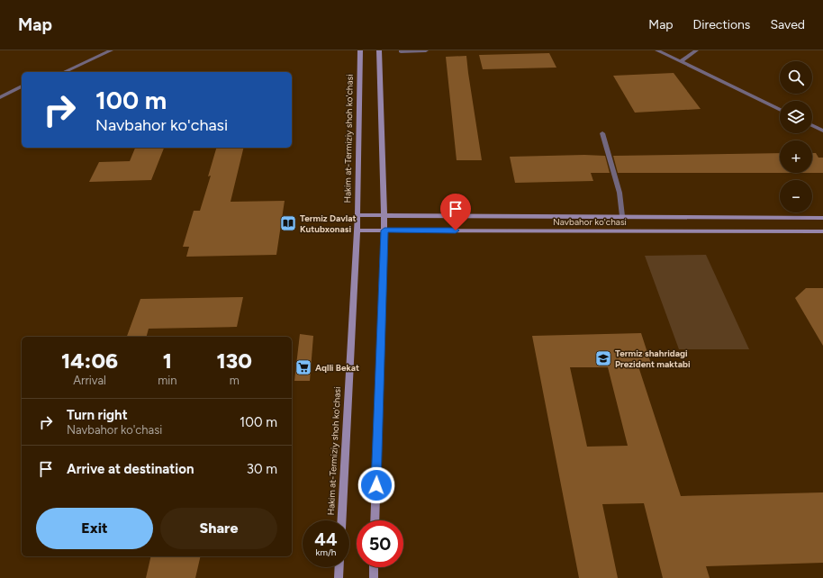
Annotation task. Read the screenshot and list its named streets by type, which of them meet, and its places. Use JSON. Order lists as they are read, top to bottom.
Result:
{
  "streets": {
    "main road": ["Hakim at-Termiziy shoh ko'chasi", "Navbahor ko'chasi"]
  },
  "crossings": [
    ["Hakim at-Termiziy shoh ko'chasi", "Navbahor ko'chasi"]
  ],
  "places": {
    "library": ["Termiz Davlat Kutubxonasi"],
    "school or university": ["Termiz shahridagi Prezident maktabi"],
    "supermarket": ["Aqlli Bekat"]
  },
  "page": {
    "header": "Map",
    "nav": ["Map", "Directions", "Saved"],
    "map_buttons": ["+", "−"],
    "turn": ["100 m", "Navbahor ko'chasi"],
    "eta": [
      "14:06",
      "Arrival",
      "1",
      "min",
      "130",
      "m"
    ],
    "list": [
      {
        "name": "Turn right",
        "note": "Navbahor ko'chasi",
        "value": "100 m"
      },
      {
        "name": "Arrive at destination",
        "value": "30 m"
      }
    ],
    "buttons": ["Exit", "Share"],
    "speed": "44 km/h",
    "limit": "50"
  }
}
